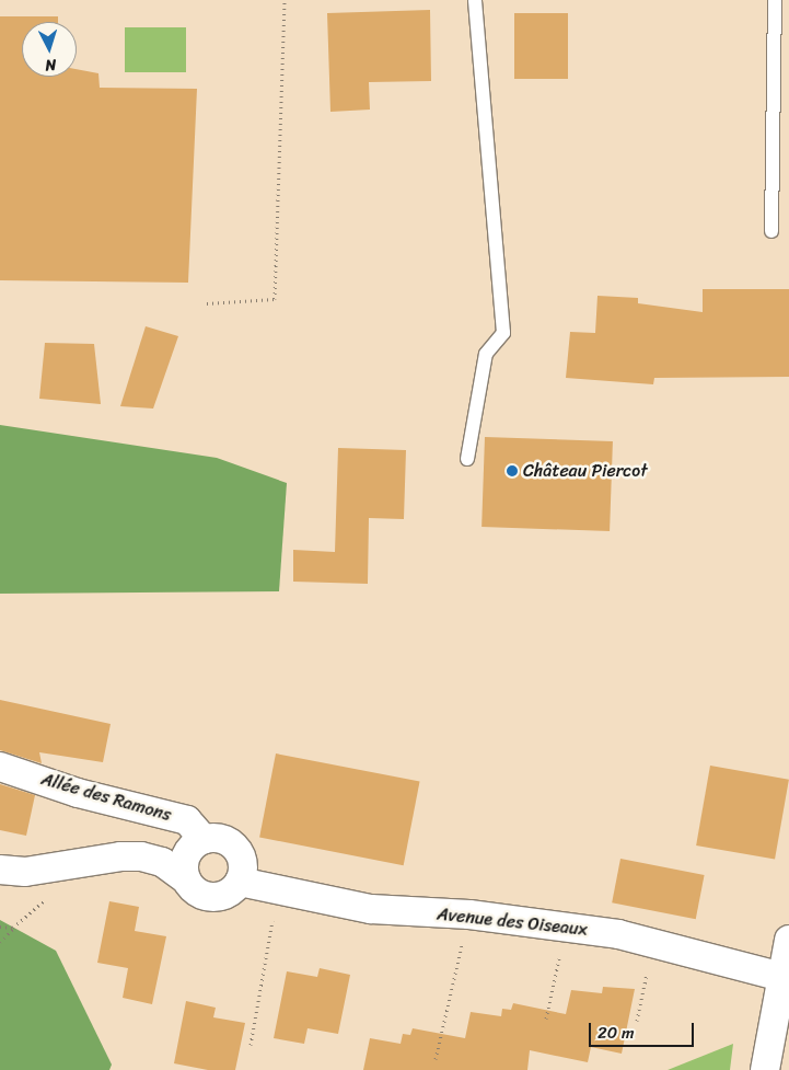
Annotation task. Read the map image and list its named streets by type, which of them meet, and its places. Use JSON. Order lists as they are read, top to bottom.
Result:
{
  "streets": {
    "street": ["Allée des Ramons", "Avenue des Oiseaux"]
  },
  "crossings": [
    ["Allée des Ramons", "Avenue des Oiseaux"]
  ],
  "places": ["Château Piercot"],
  "scale_bar": "20 m",
  "north": "bottom"
}
